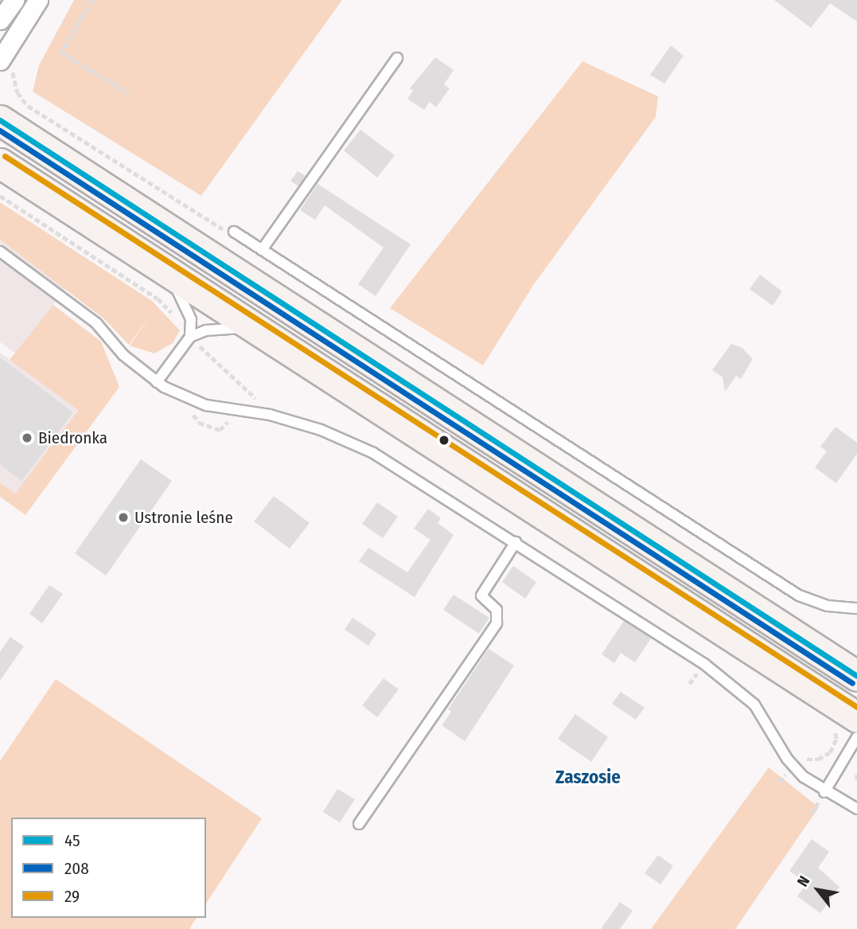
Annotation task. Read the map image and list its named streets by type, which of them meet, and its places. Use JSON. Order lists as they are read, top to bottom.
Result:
{
  "districts": ["Zaszosie"],
  "places": ["Biedronka", "Ustronie leśne"],
  "lines": ["transit line 45", "transit line 208", "transit line 29"],
  "legend": ["45", "208", "29"],
  "north": "top left"
}
